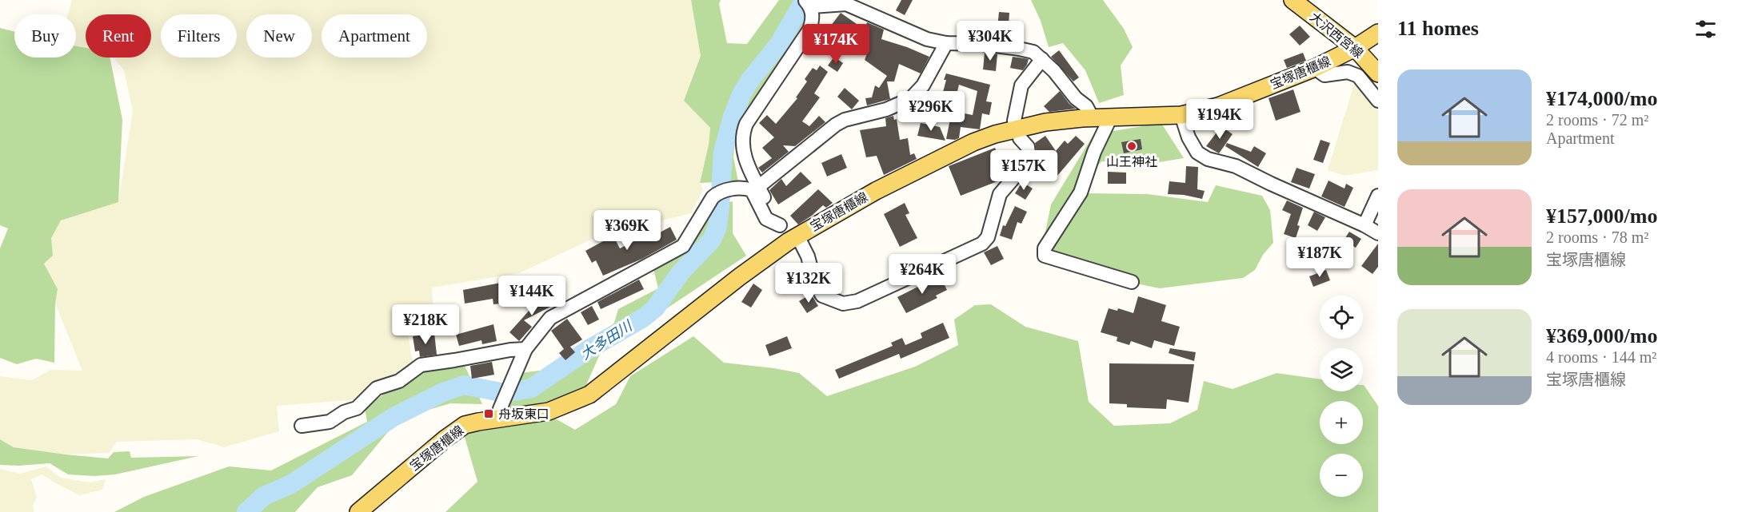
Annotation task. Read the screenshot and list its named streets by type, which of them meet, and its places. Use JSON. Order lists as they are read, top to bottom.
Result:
{
  "streets": {
    "main road": ["大沢西宮線", "宝塚唐櫃線"]
  },
  "crossings": [
    ["大沢西宮線", "宝塚唐櫃線"]
  ],
  "water": ["大多田川"],
  "places": {
    "other": ["山王神社"],
    "transit": ["舟坂東口"]
  },
  "page": {
    "heading": "11 homes",
    "chip": [
      "Buy",
      "Rent",
      "Filters",
      "New",
      "Apartment"
    ],
    "price": [
      "¥304K",
      "¥174K",
      "¥296K",
      "¥194K",
      "¥157K",
      "¥369K",
      "¥187K",
      "¥264K",
      "¥132K",
      "¥144K",
      "¥218K"
    ],
    "list": [
      {
        "name": "¥174,000/mo",
        "note": "2 rooms · 72 m² · Apartment"
      },
      {
        "name": "¥157,000/mo",
        "note": "2 rooms · 78 m² · 宝塚唐櫃線"
      },
      {
        "name": "¥369,000/mo",
        "note": "4 rooms · 144 m² · 宝塚唐櫃線"
      }
    ],
    "map_buttons": ["+", "−"]
  }
}
